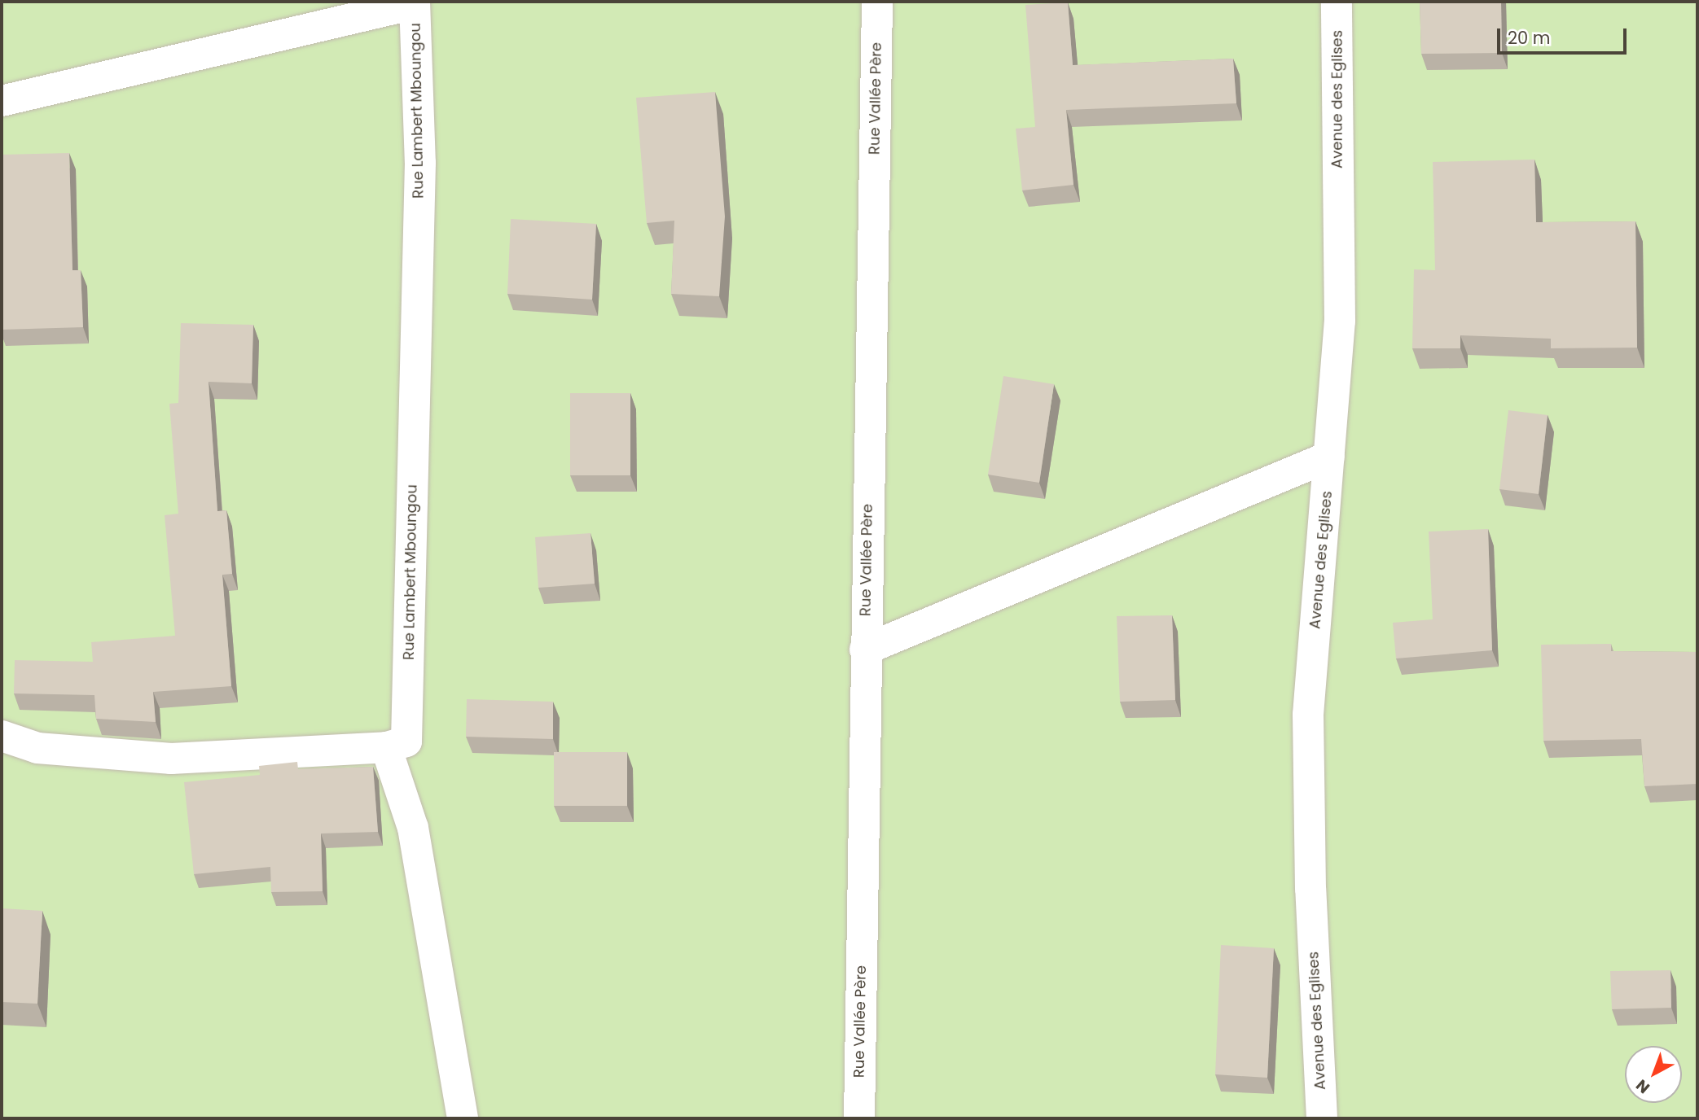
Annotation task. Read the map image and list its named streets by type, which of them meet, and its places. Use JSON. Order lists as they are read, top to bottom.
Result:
{
  "streets": {
    "street": ["Rue Vallée Père", "Avenue des Eglises", "Rue Lambert Mboungou"]
  },
  "scale_bar": "20 m",
  "north": "bottom left"
}
